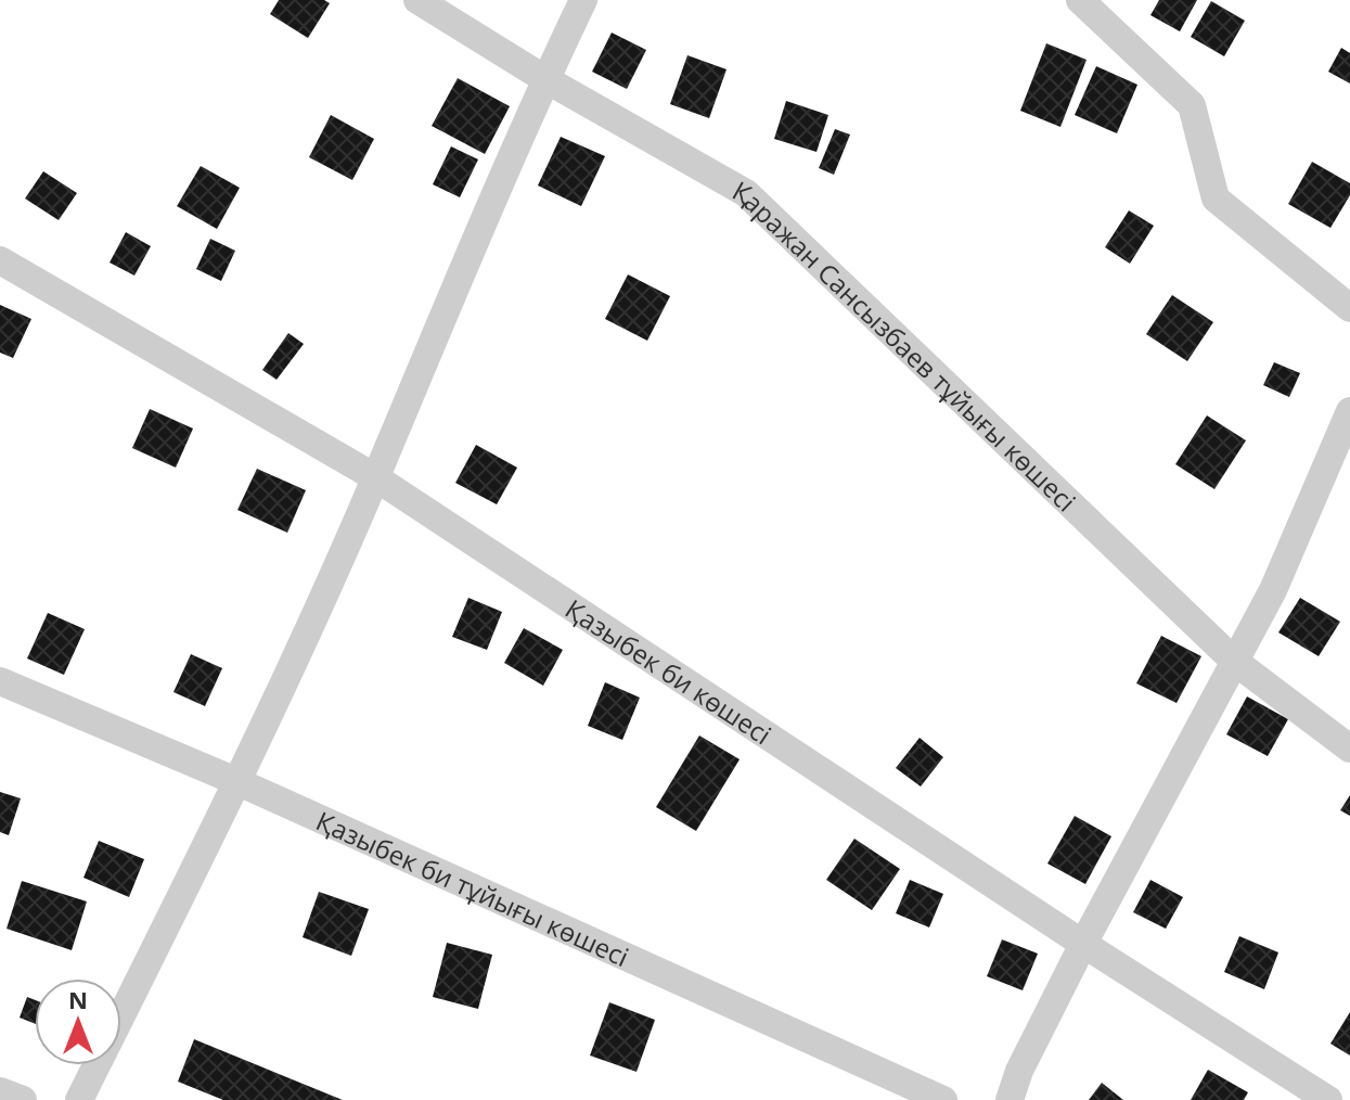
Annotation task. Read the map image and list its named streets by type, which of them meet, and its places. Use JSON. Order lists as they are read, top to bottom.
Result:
{
  "streets": {
    "street": ["Қаражан Сансызбаев тұйығы көшесі", "Қазыбек би көшесі", "Қазыбек би тұйығы көшесі"]
  },
  "north": "top"
}
